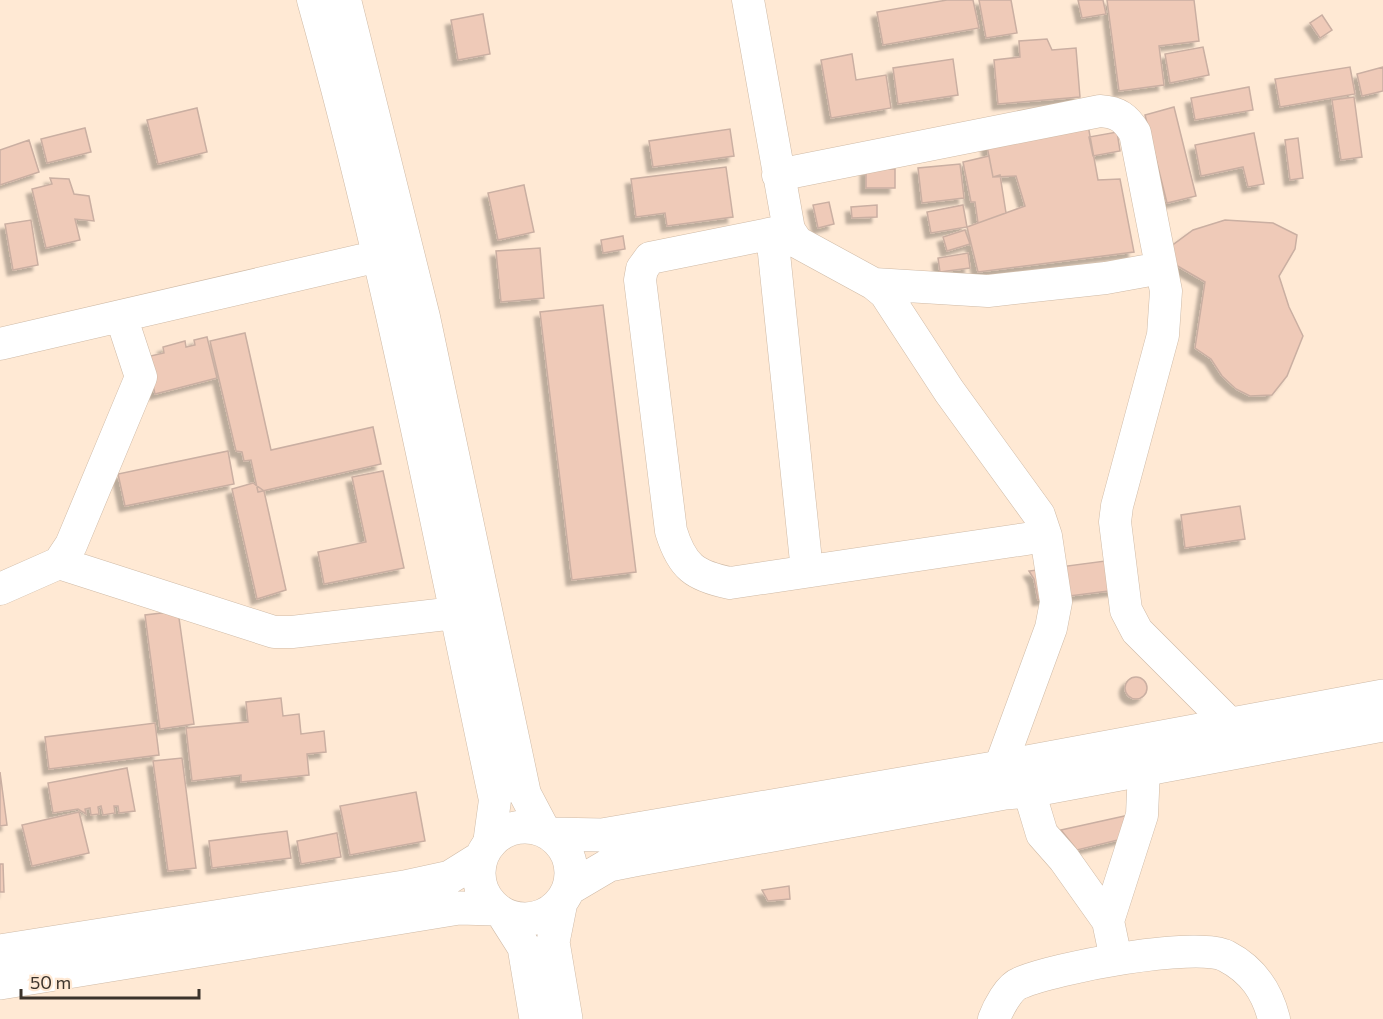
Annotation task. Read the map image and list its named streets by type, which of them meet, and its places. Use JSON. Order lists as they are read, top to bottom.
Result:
{
  "scale_bar": "50 m"
}
